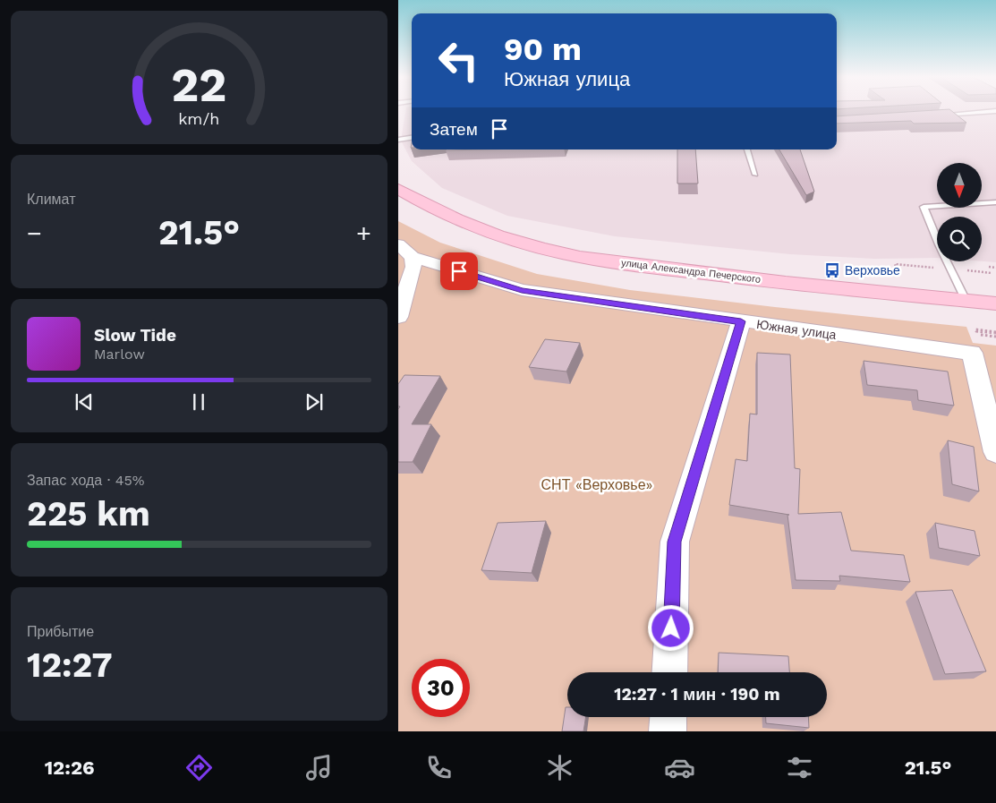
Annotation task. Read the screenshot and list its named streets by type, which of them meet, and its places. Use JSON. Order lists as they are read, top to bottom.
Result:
{
  "streets": {
    "main road": ["улица Александра Печерского"],
    "street": ["Южная улица"]
  },
  "parks": ["СНТ «Верховье»"],
  "places": {
    "bus stop": ["Верховье"]
  },
  "north": "bottom",
  "page": {
    "turn": ["90 m", "Южная улица"],
    "then": "Затем",
    "tile": [
      "Климат",
      ["Запас хода · 45%", "225 km"],
      ["Прибытие", "12:27"]
    ],
    "heat": ["−", "21.5°", "+"],
    "song": ["Slow Tide", "Marlow"],
    "limit": "30",
    "trip": "12:27 · 1 мин · 190 m",
    "tabs": ["12:26", "21.5°"],
    "gauge": ["22", "km/h"]
  }
}
